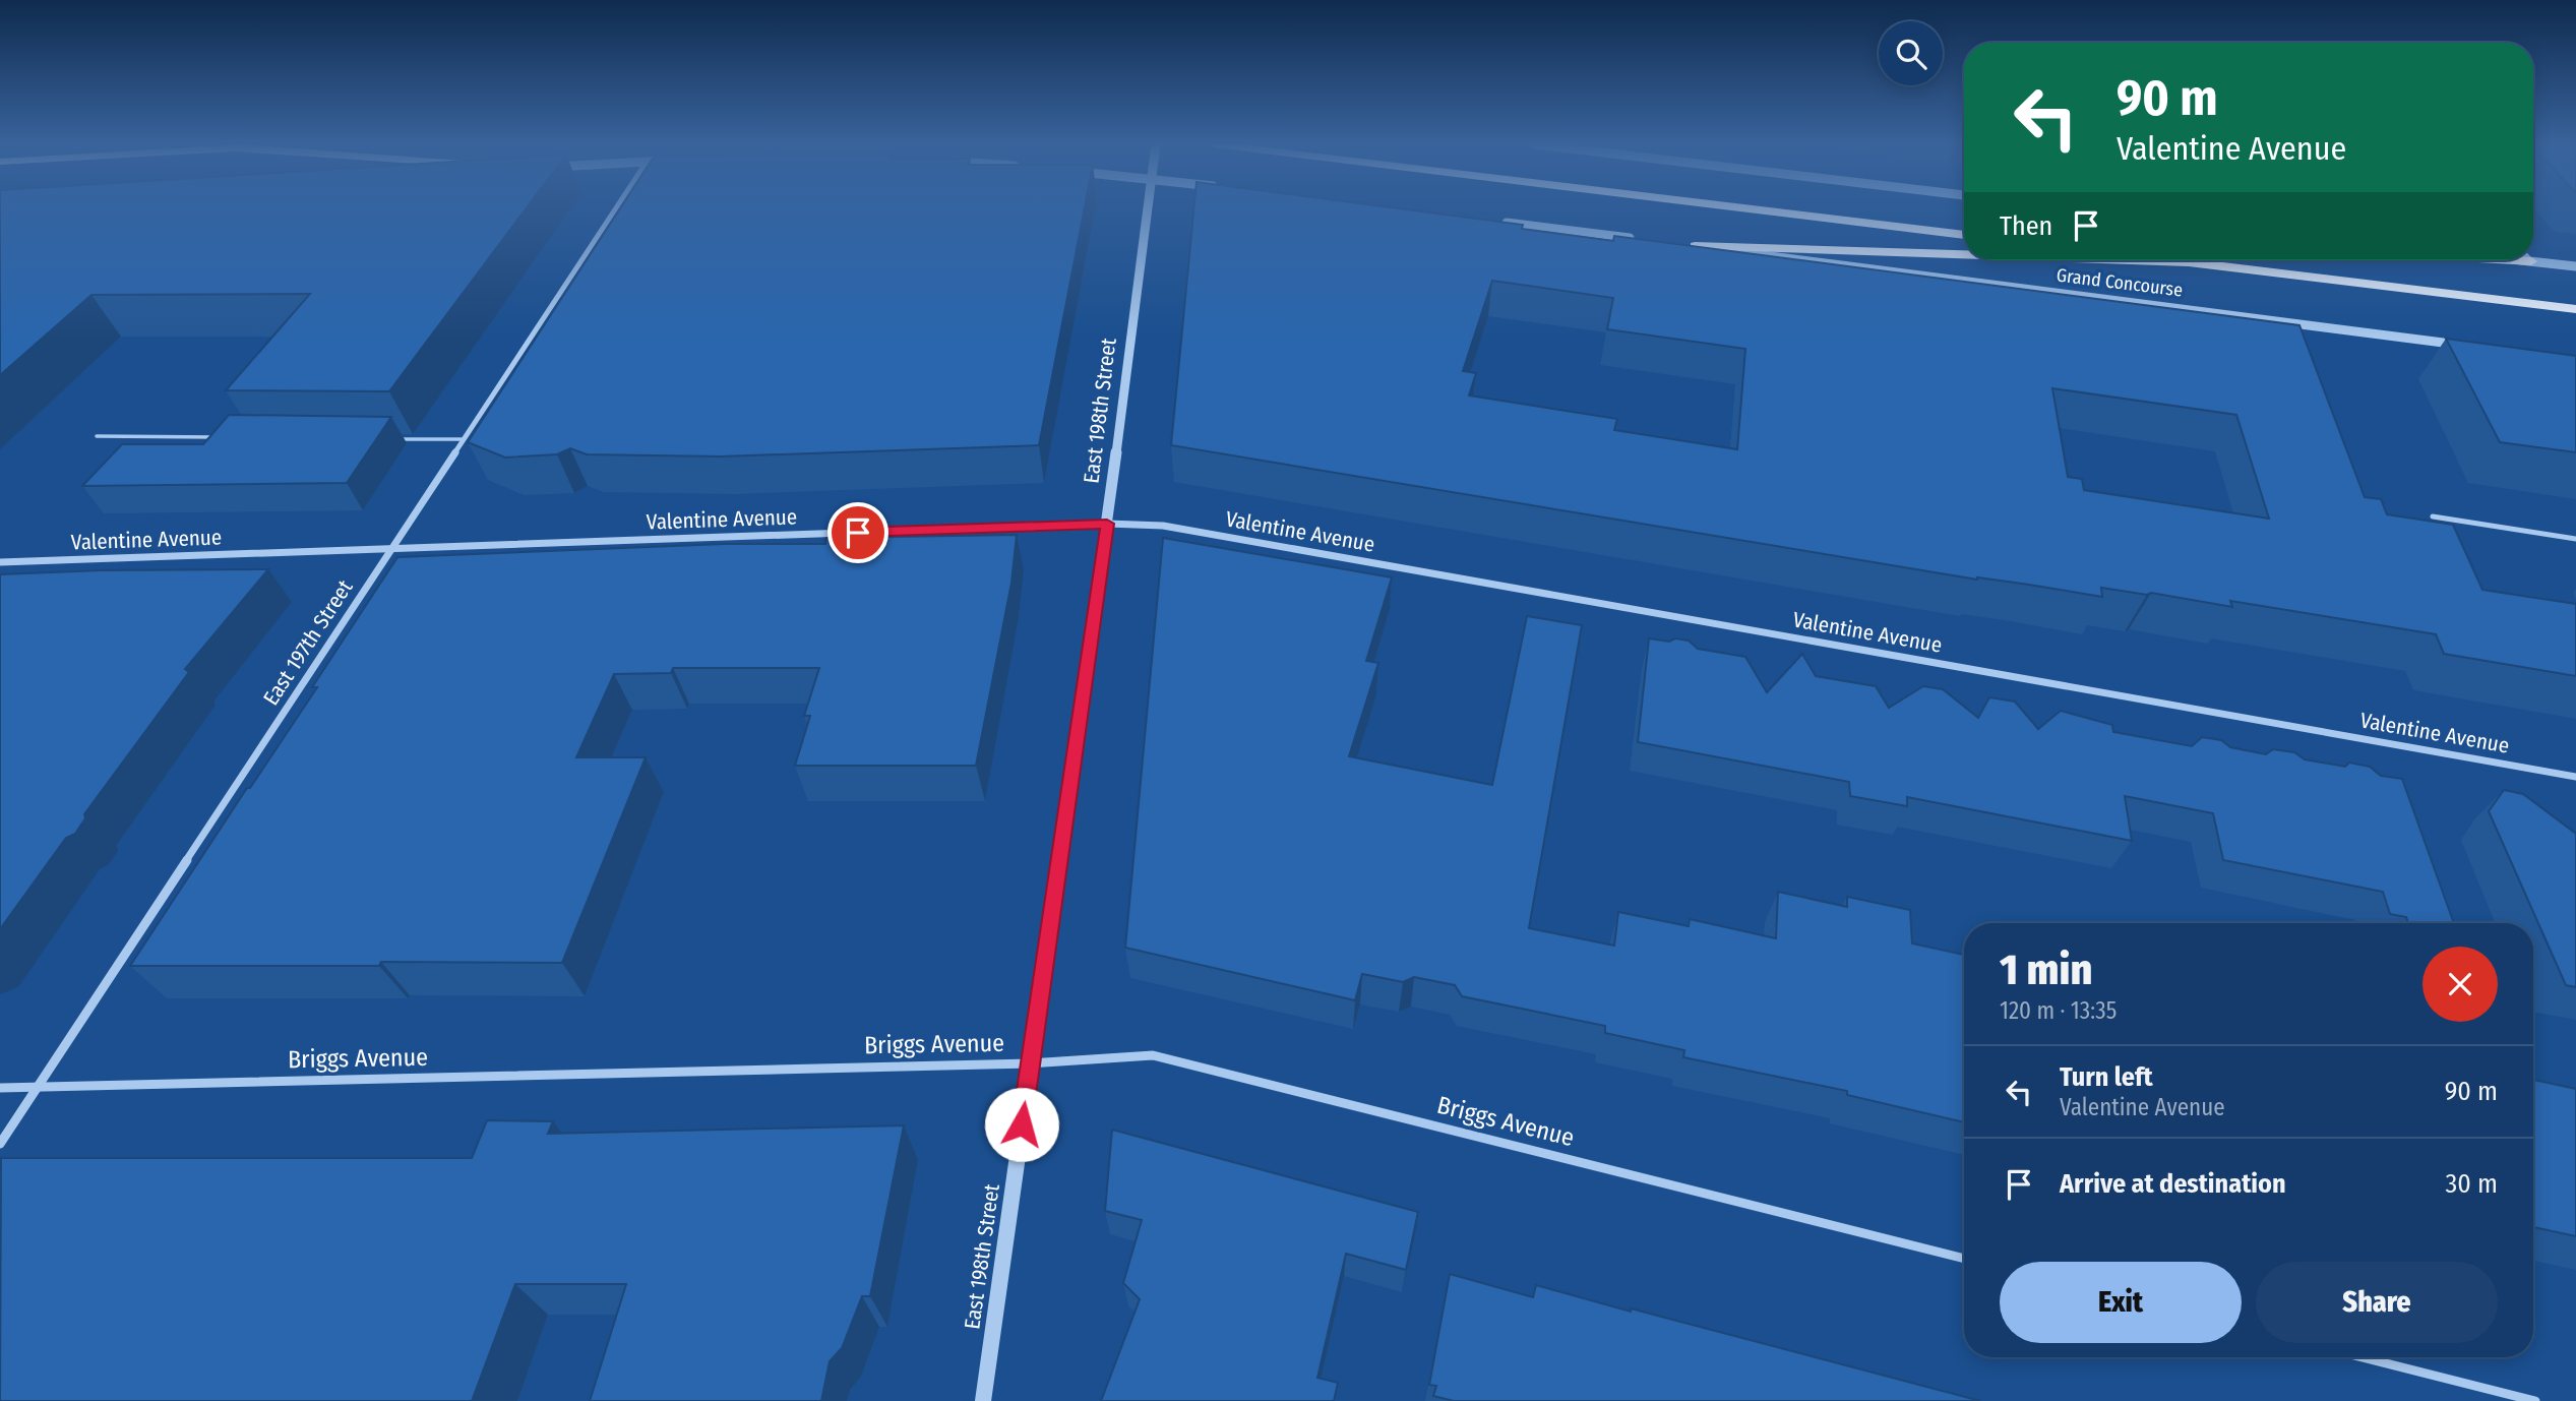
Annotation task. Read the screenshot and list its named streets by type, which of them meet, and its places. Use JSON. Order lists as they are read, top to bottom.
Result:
{
  "streets": {
    "main road": ["Grand Concourse"],
    "street": [
      "East 198th Street",
      "Valentine Avenue",
      "East 197th Street",
      "Briggs Avenue"
    ]
  },
  "crossings": [
    ["East 198th Street", "Valentine Avenue"],
    ["East 198th Street", "Briggs Avenue"],
    ["Valentine Avenue", "East 197th Street"],
    ["East 197th Street", "Briggs Avenue"]
  ],
  "page": {
    "turn": ["90 m", "Valentine Avenue"],
    "then": "Then",
    "heading": ["1 min", "120 m · 13:35"],
    "list": [
      {
        "name": "Turn left",
        "note": "Valentine Avenue",
        "value": "90 m"
      },
      {
        "name": "Arrive at destination",
        "value": "30 m"
      }
    ],
    "buttons": ["Exit", "Share"]
  }
}
